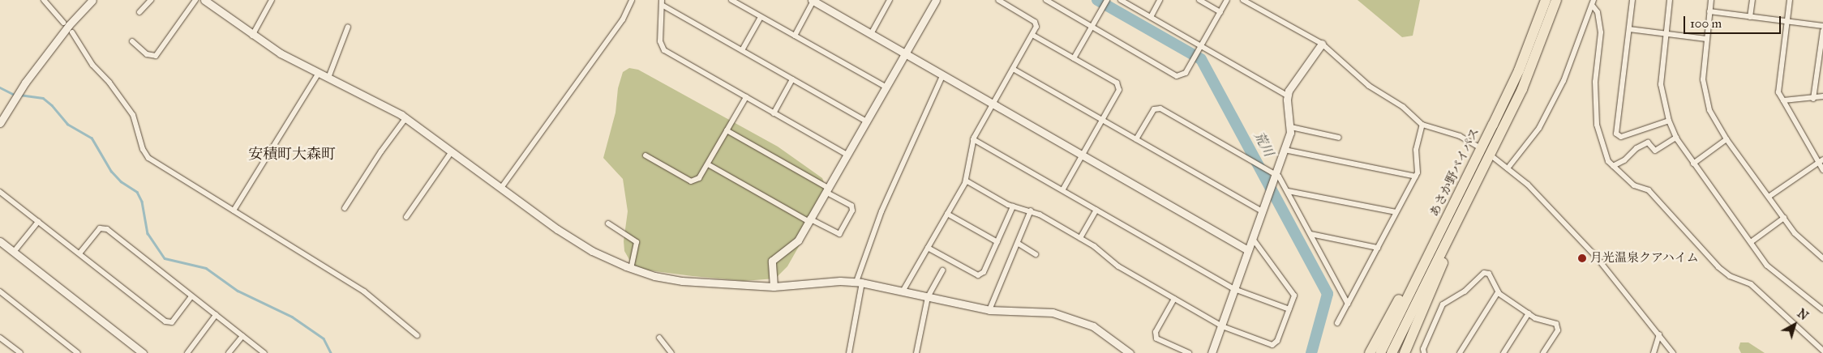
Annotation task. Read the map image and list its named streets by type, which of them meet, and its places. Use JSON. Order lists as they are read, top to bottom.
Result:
{
  "streets": {
    "highway": ["あさか野バイパス"]
  },
  "districts": ["安積町大森町"],
  "water": ["荒川"],
  "places": ["月光温泉クアハイム"],
  "scale_bar": "100 m",
  "north": "top right"
}
